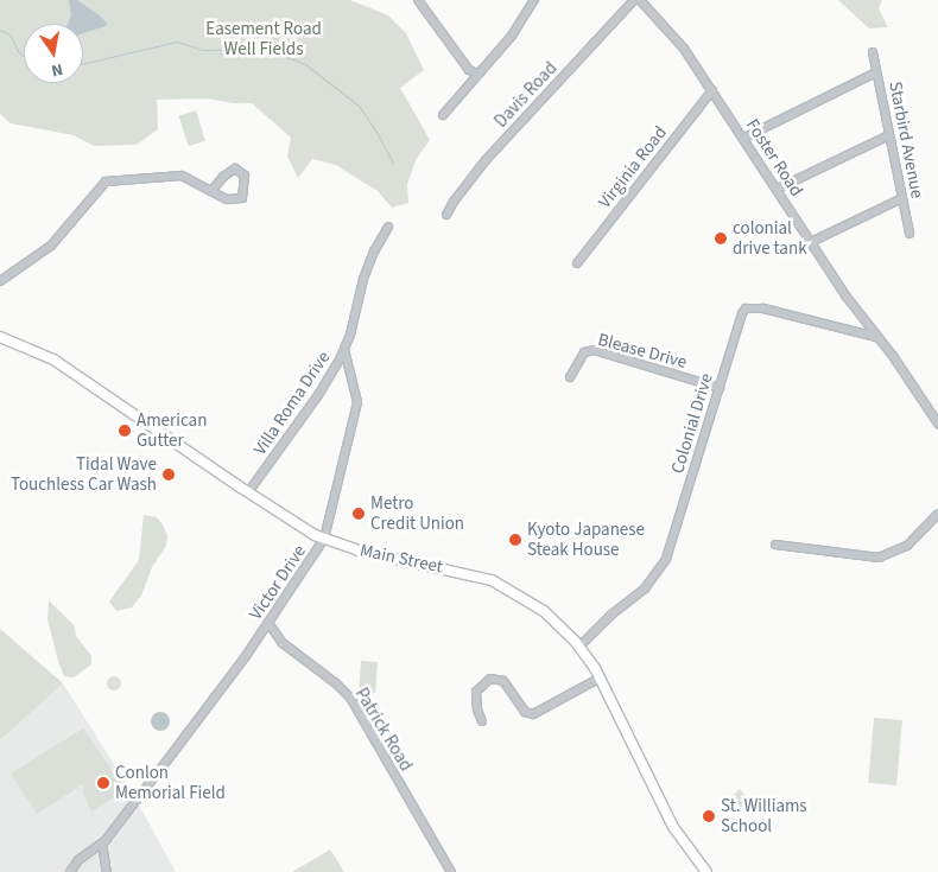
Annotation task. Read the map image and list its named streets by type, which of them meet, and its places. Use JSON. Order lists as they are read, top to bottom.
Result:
{
  "streets": {
    "main road": ["Main Street"],
    "street": [
      "Davis Road",
      "Starbird Avenue",
      "Foster Road",
      "Virginia Road",
      "Blease Drive",
      "Villa Roma Drive",
      "Colonial Drive",
      "Victor Drive",
      "Patrick Road"
    ]
  },
  "crossings": [
    ["Foster Road", "Virginia Road"],
    ["Foster Road", "Colonial Drive"],
    ["Blease Drive", "Colonial Drive"],
    ["Villa Roma Drive", "Main Street"],
    ["Villa Roma Drive", "Victor Drive"],
    ["Colonial Drive", "Main Street"],
    ["Main Street", "Victor Drive"],
    ["Victor Drive", "Patrick Road"]
  ],
  "parks": ["Easement Road Well Fields"],
  "places": [
    "colonial drive tank",
    "American Gutter",
    "Tidal Wave Touchless Car Wash",
    "Metro Credit Union",
    "Kyoto Japanese Steak House",
    "Conlon Memorial Field",
    "St. Williams School"
  ],
  "north": "bottom"
}
